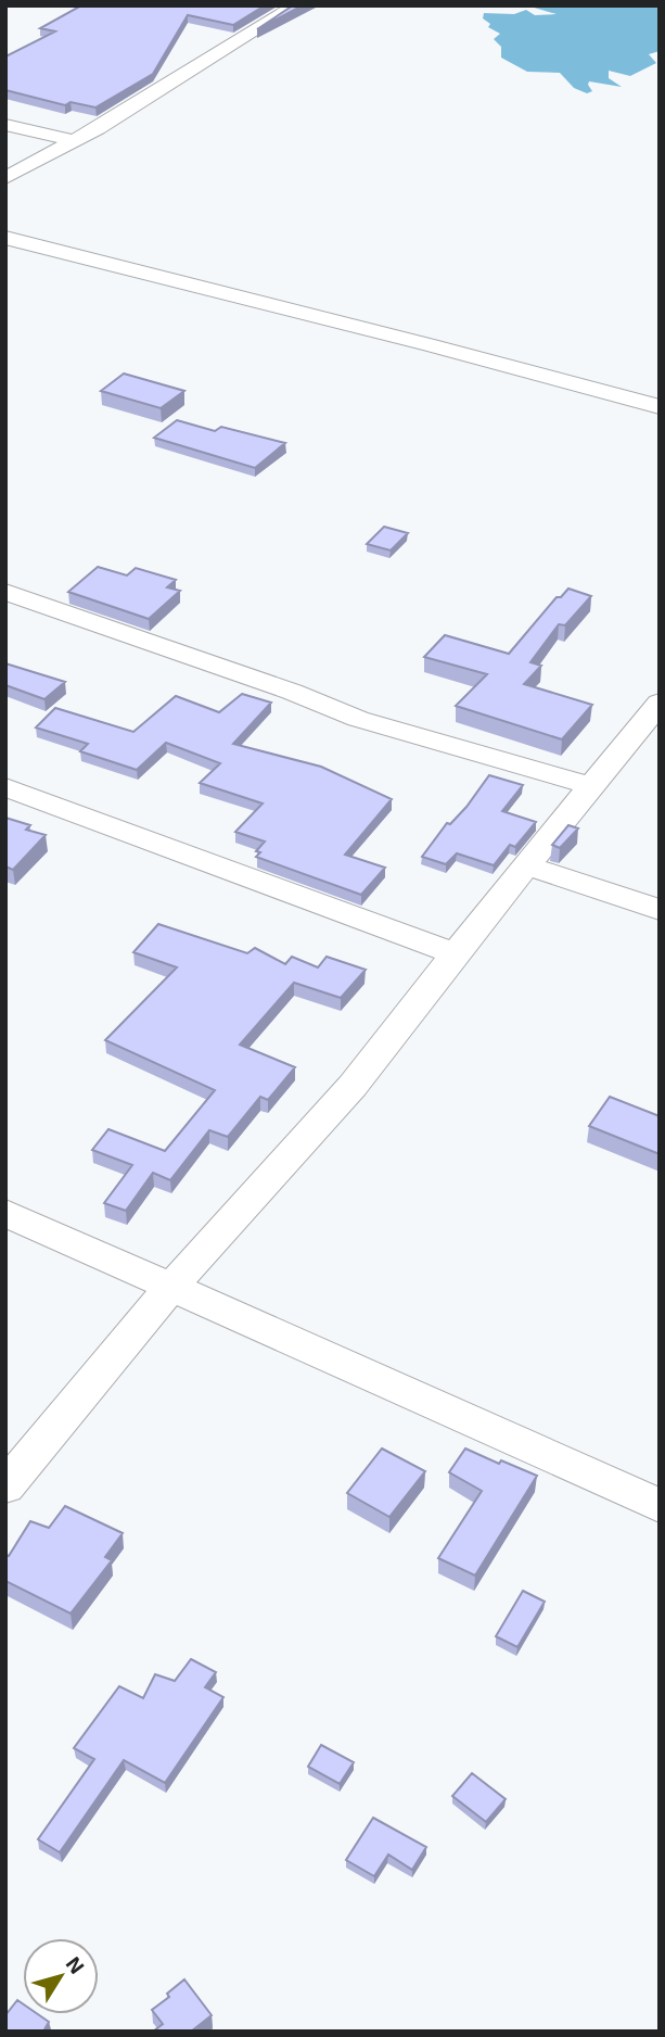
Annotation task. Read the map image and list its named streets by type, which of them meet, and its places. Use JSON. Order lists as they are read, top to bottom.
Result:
{
  "north": "top right"
}
